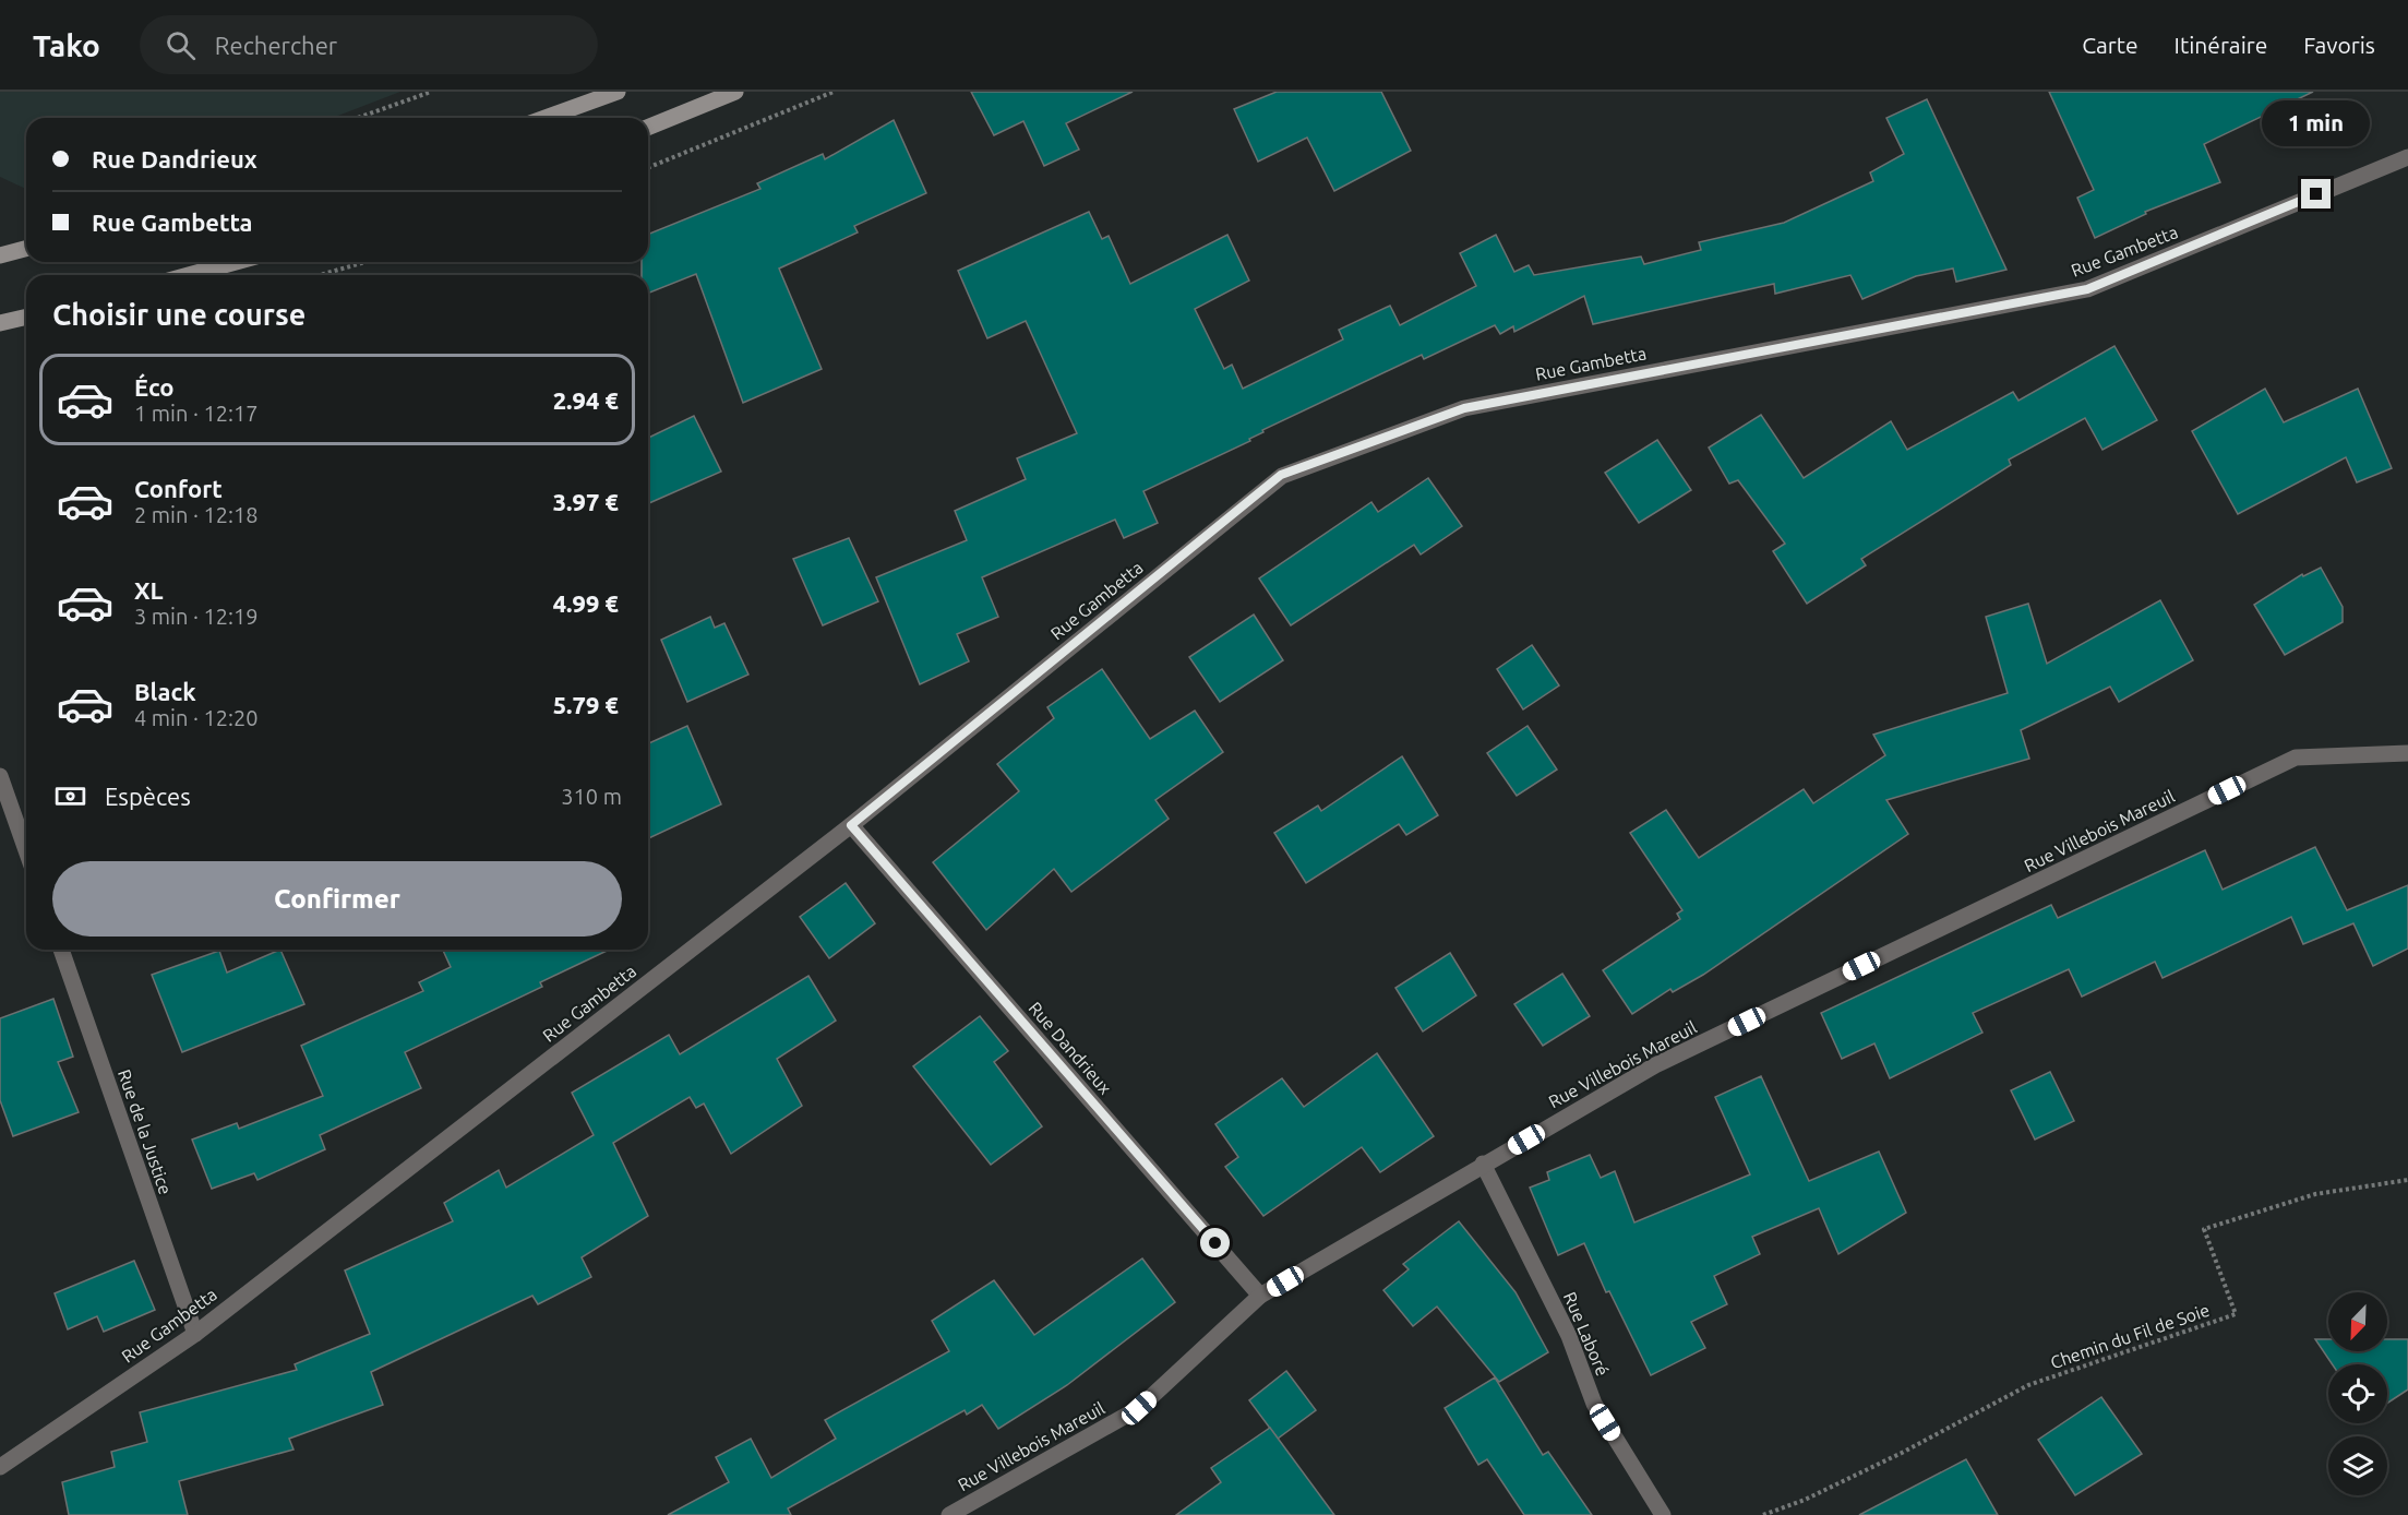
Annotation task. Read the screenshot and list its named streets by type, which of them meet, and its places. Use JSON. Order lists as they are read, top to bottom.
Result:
{
  "streets": {
    "street": [
      "Rue Gambetta",
      "Rue Villebois Mareuil",
      "Rue Dandrieux",
      "Rue de la Justice",
      "Rue Laboré"
    ],
    "path": ["Chemin du Fil de Soie"]
  },
  "crossings": [
    ["Rue Gambetta", "Rue Dandrieux"],
    ["Rue Gambetta", "Rue de la Justice"],
    ["Rue Villebois Mareuil", "Rue Dandrieux"],
    ["Rue Villebois Mareuil", "Rue Laboré"]
  ],
  "north": "bottom left",
  "page": {
    "header": "Tako",
    "search": "Rechercher",
    "nav": ["Carte", "Itinéraire", "Favoris"],
    "bubble": "1 min",
    "banner": ["Rue Dandrieux", "Rue Gambetta"],
    "heading": "Choisir une course",
    "list": [
      {
        "name": "Éco",
        "note": "1 min · 12:17",
        "value": "2.94 €"
      },
      {
        "name": "Confort",
        "note": "2 min · 12:18",
        "value": "3.97 €"
      },
      {
        "name": "XL",
        "note": "3 min · 12:19",
        "value": "4.99 €"
      },
      {
        "name": "Black",
        "note": "4 min · 12:20",
        "value": "5.79 €"
      }
    ],
    "pay": ["Espèces", "310 m"],
    "buttons": "Confirmer"
  }
}
